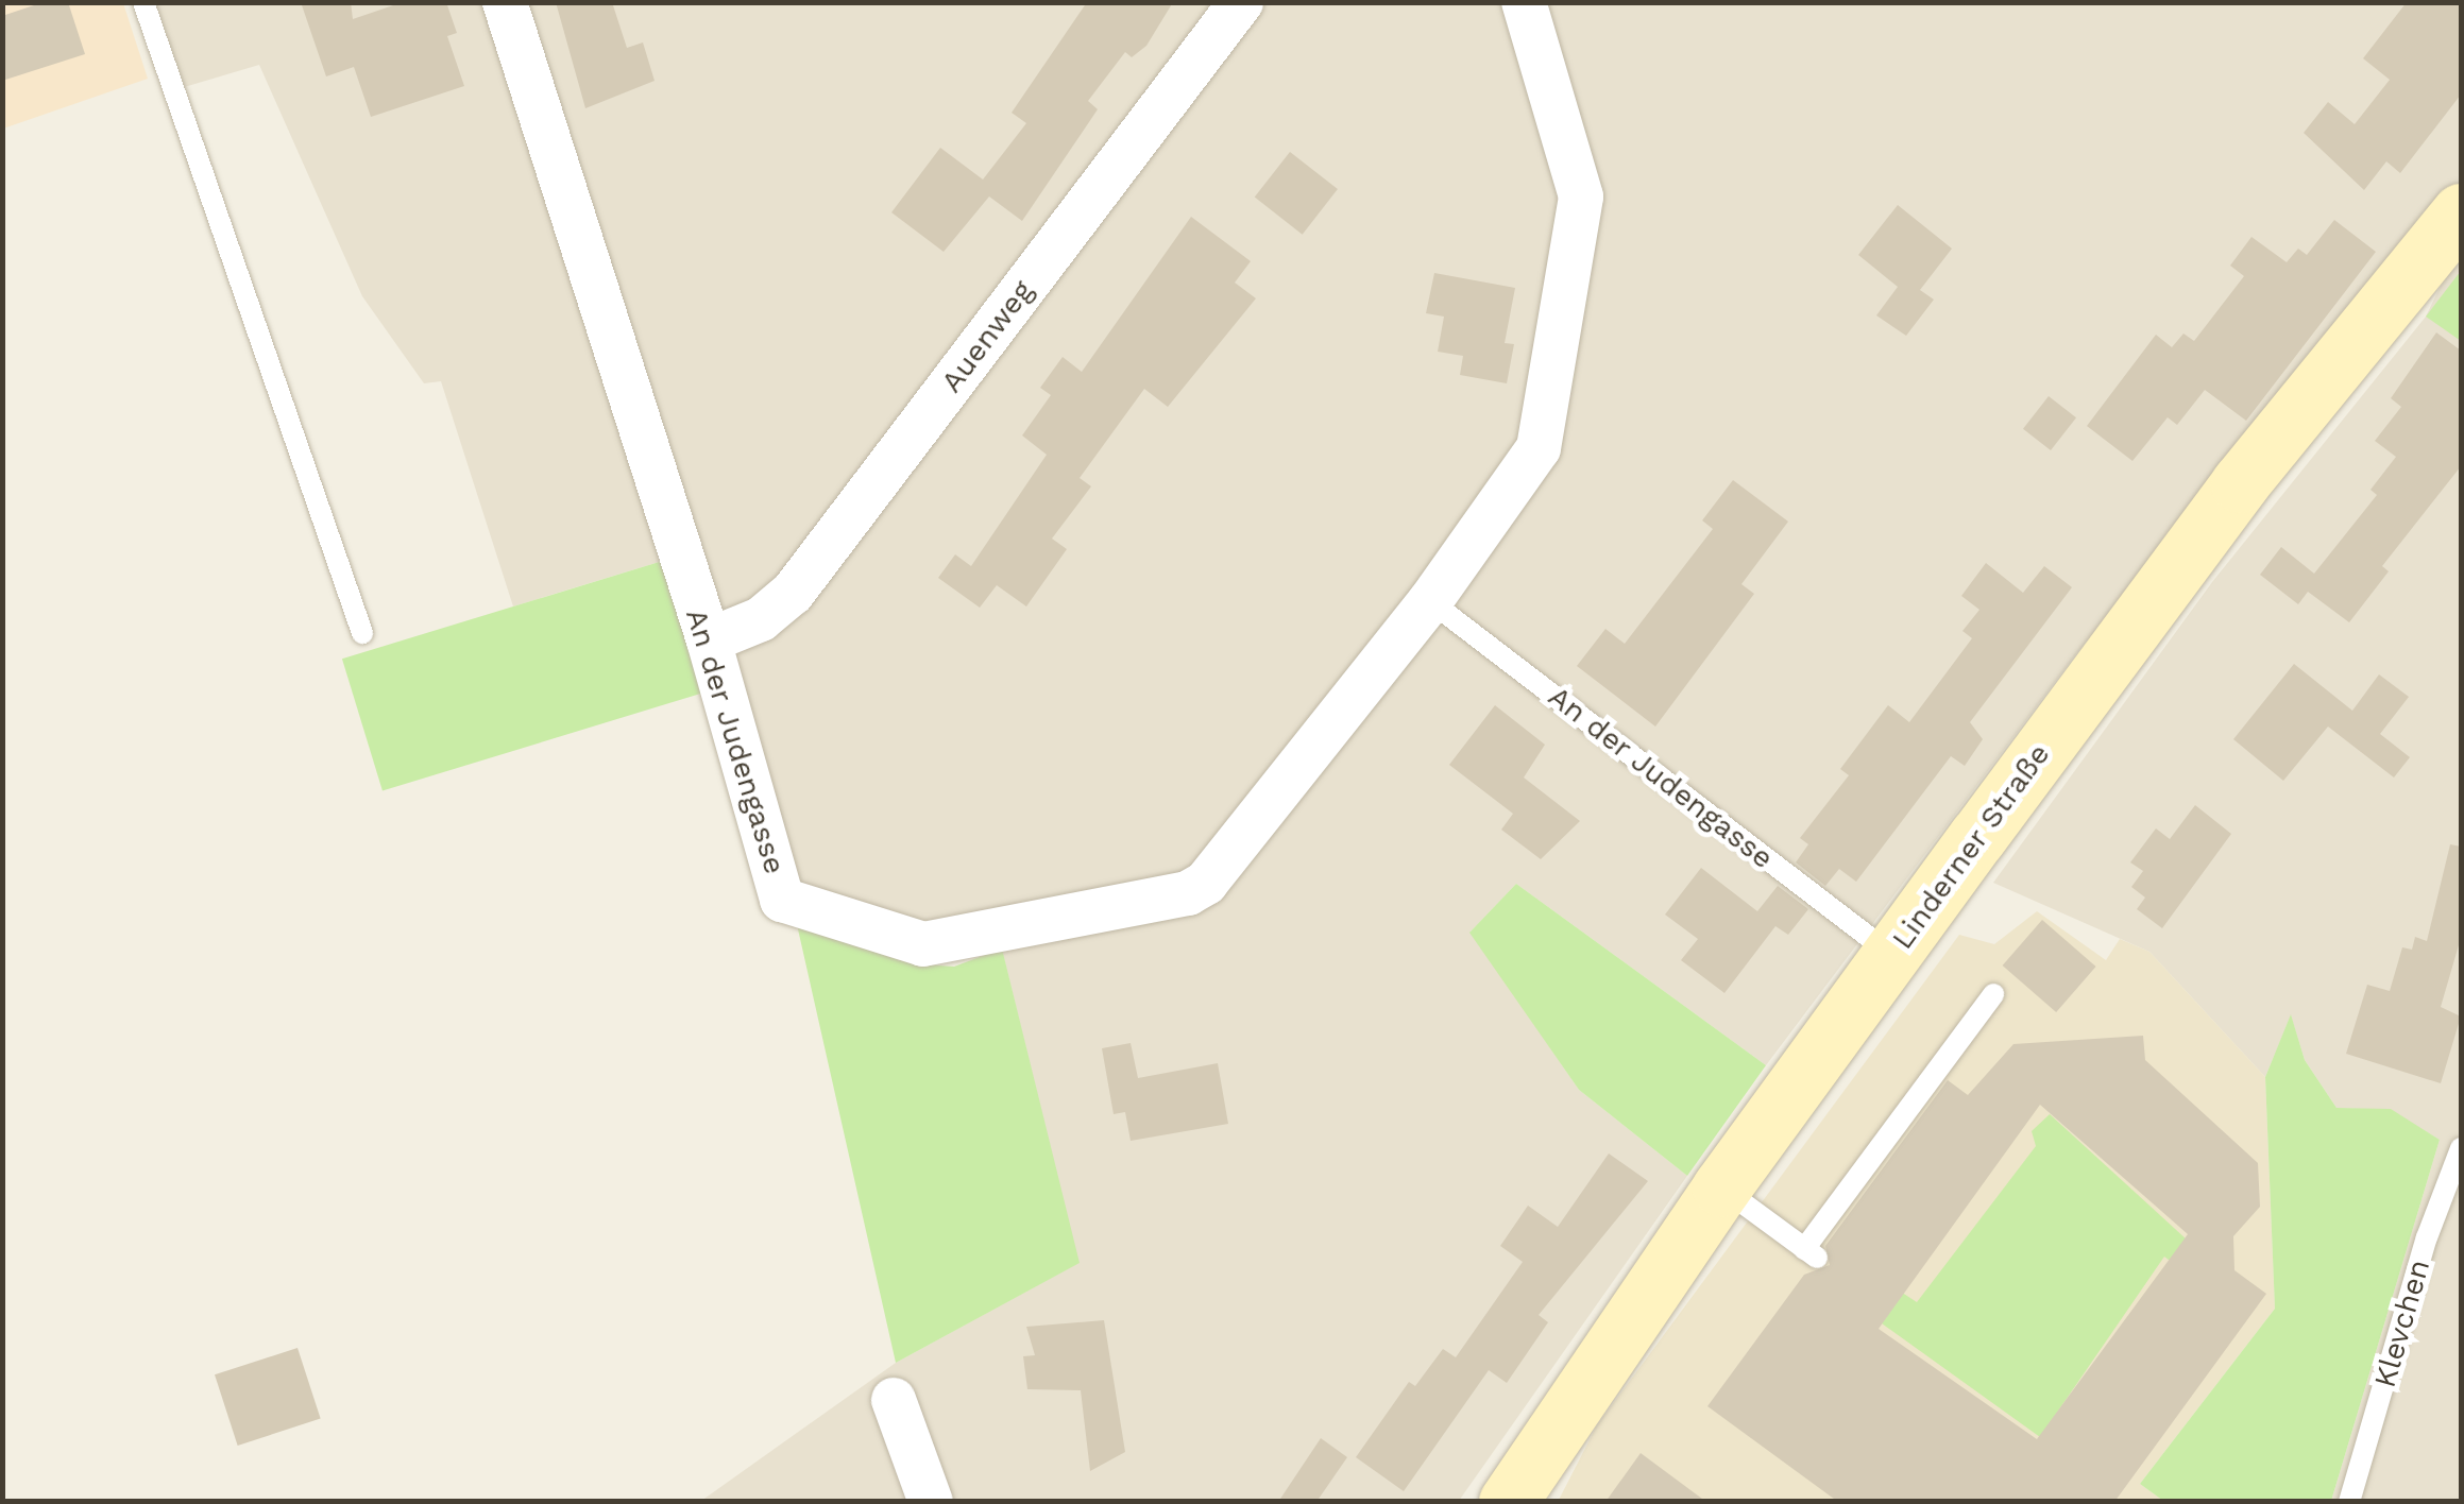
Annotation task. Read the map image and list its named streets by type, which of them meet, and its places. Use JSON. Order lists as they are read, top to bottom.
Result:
{
  "streets": {
    "main road": ["Linderner Straße"],
    "street": ["Auenweg", "An der Judengasse"],
    "lane": ["Klevchen"]
  },
  "crossings": [
    ["Auenweg", "An der Judengasse"],
    ["An der Judengasse", "Linderner Straße"]
  ]
}
